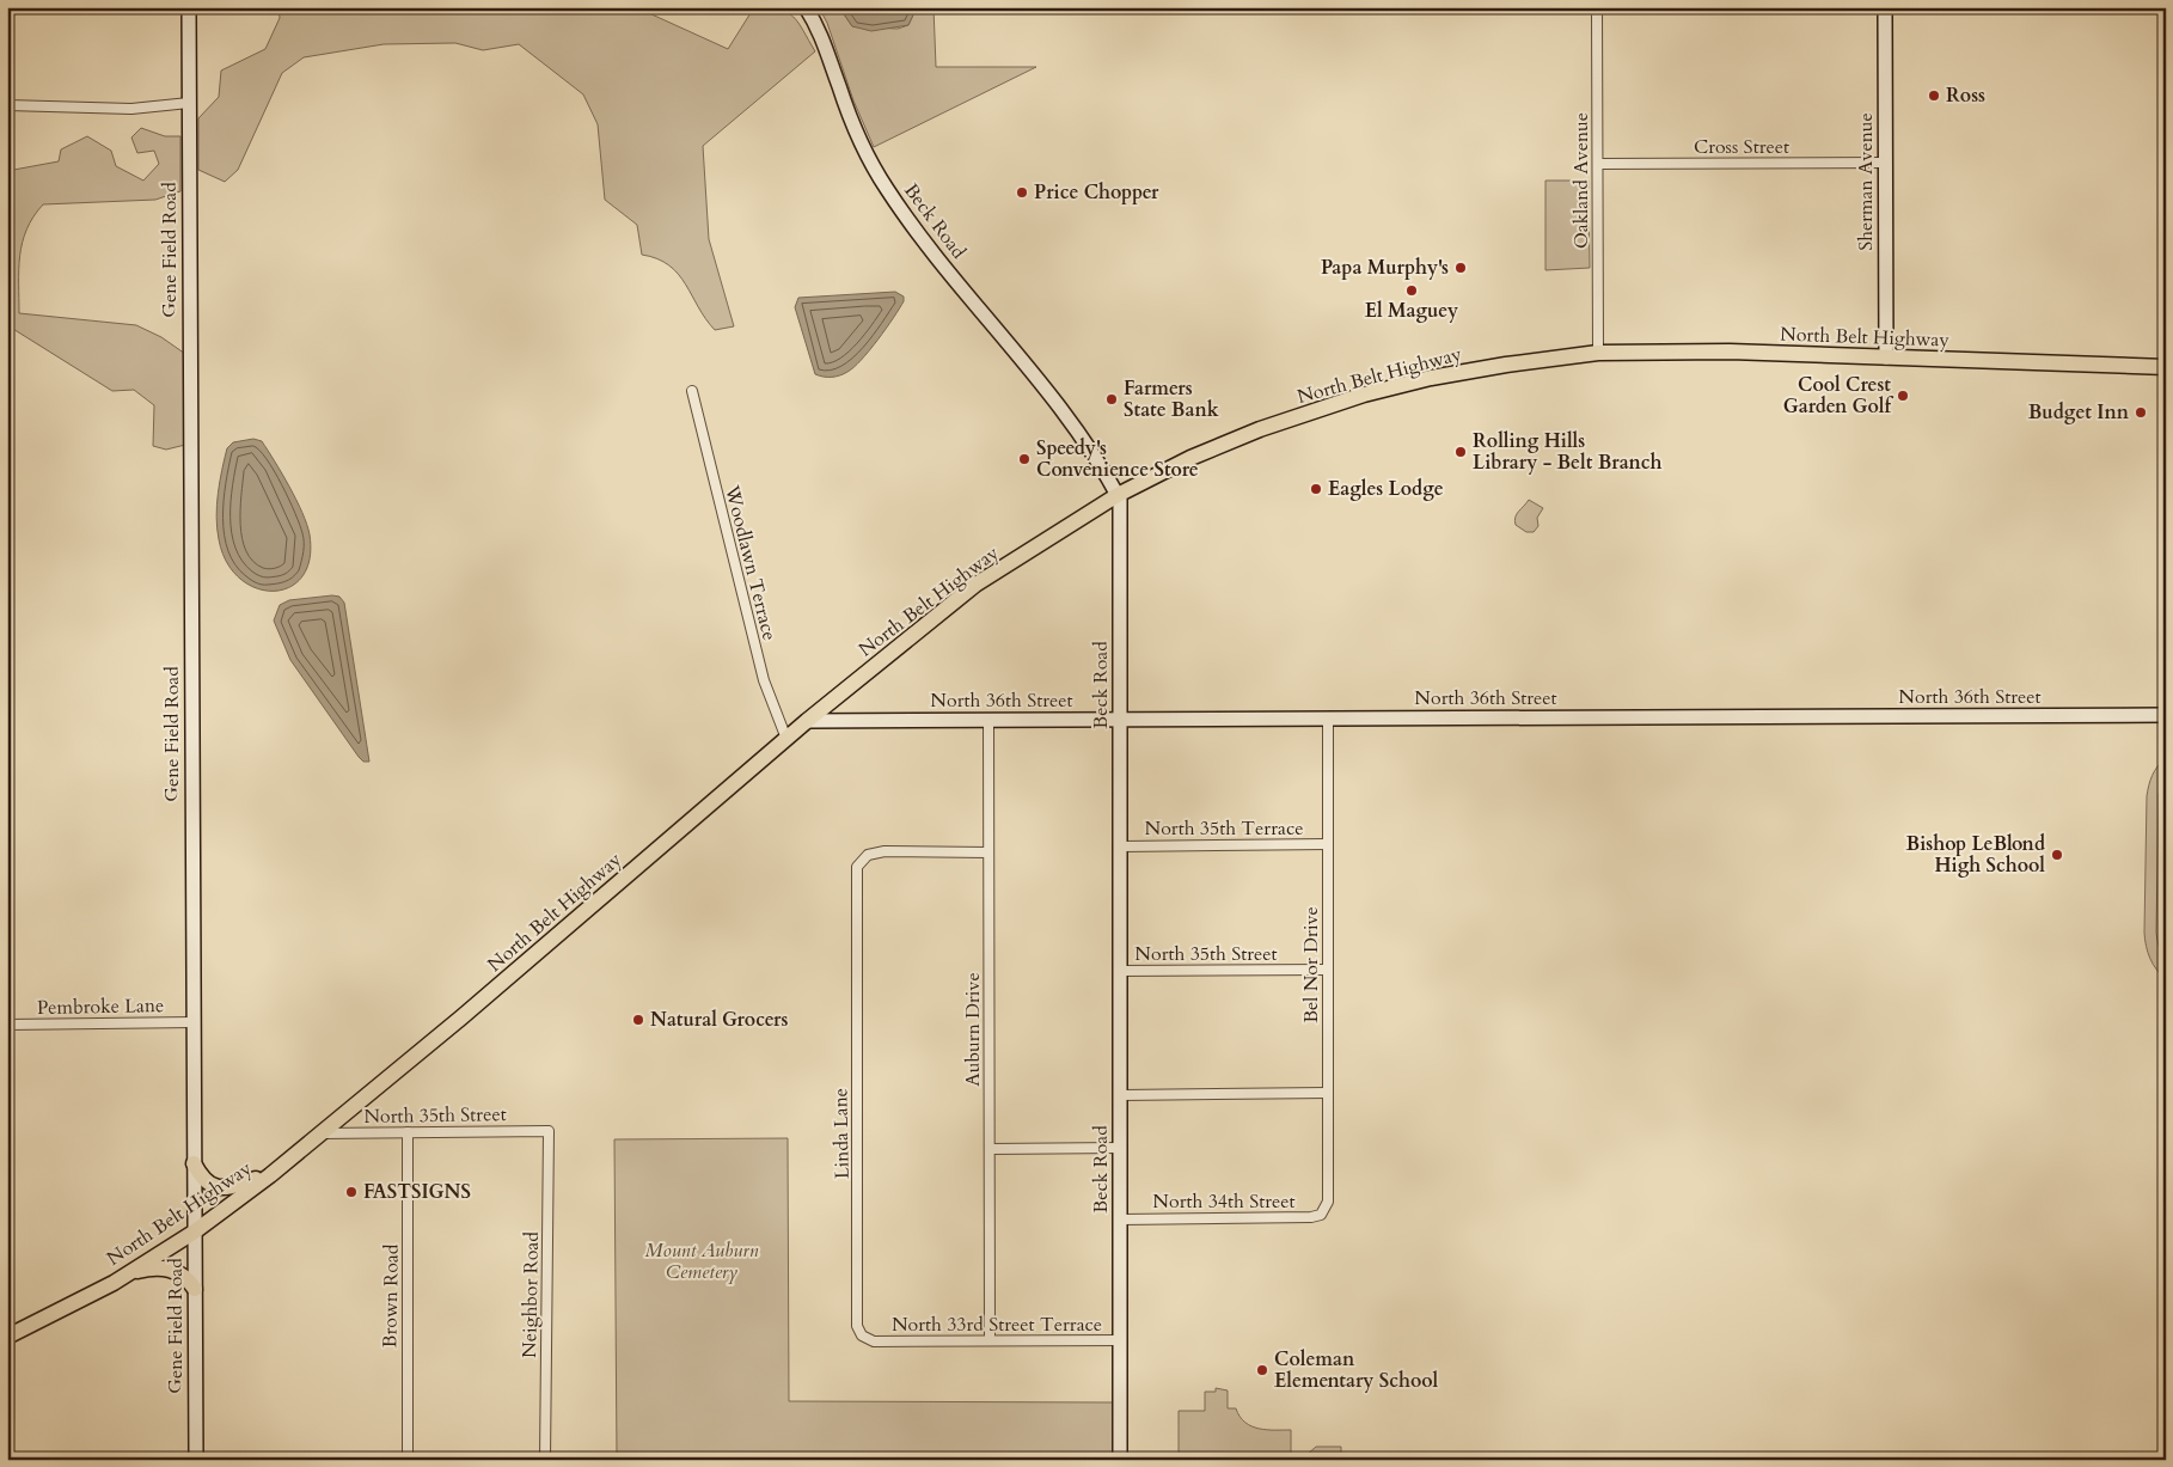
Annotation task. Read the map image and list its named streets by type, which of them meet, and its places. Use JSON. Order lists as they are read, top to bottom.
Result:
{
  "streets": {
    "main road": ["North Belt Highway"],
    "street": [
      "Cross Street",
      "Oakland Avenue",
      "Sherman Avenue",
      "Beck Road",
      "Gene Field Road",
      "Woodlawn Terrace",
      "North 36th Street",
      "North 35th Terrace",
      "North 35th Street",
      "Bel Nor Drive",
      "Pembroke Lane",
      "Auburn Drive",
      "Linda Lane",
      "North 34th Street",
      "Neighbor Road",
      "Brown Road",
      "North 33rd Street Terrace"
    ]
  },
  "crossings": [
    ["Cross Street", "Oakland Avenue"],
    ["Cross Street", "Sherman Avenue"],
    ["Oakland Avenue", "North Belt Highway"],
    ["Sherman Avenue", "North Belt Highway"],
    ["Beck Road", "North Belt Highway"],
    ["Beck Road", "North 36th Street"],
    ["Beck Road", "North 35th Terrace"],
    ["Beck Road", "North 35th Street"],
    ["Beck Road", "North 34th Street"],
    ["Beck Road", "North 33rd Street Terrace"],
    ["Gene Field Road", "North Belt Highway"],
    ["Gene Field Road", "Pembroke Lane"],
    ["North Belt Highway", "Woodlawn Terrace"],
    ["North Belt Highway", "North 36th Street"],
    ["North Belt Highway", "North 35th Street"],
    ["North 36th Street", "Bel Nor Drive"],
    ["North 36th Street", "Auburn Drive"],
    ["North 35th Terrace", "Bel Nor Drive"],
    ["North 35th Street", "Bel Nor Drive"],
    ["North 35th Street", "Neighbor Road"],
    ["North 35th Street", "Brown Road"],
    ["Bel Nor Drive", "North 34th Street"],
    ["Auburn Drive", "Linda Lane"],
    ["Auburn Drive", "North 33rd Street Terrace"],
    ["Linda Lane", "North 33rd Street Terrace"]
  ],
  "parks": ["Mount Auburn Cemetery"],
  "places": [
    "Ross",
    "Price Chopper",
    "Papa Murphy's",
    "El Maguey",
    "Cool Crest Garden Golf",
    "Farmers State Bank",
    "Budget Inn",
    "Rolling Hills Library - Belt Branch",
    "Speedy's Convenience Store",
    "Eagles Lodge",
    "Bishop LeBlond High School",
    "Natural Grocers",
    "FASTSIGNS",
    "Coleman Elementary School"
  ]
}
